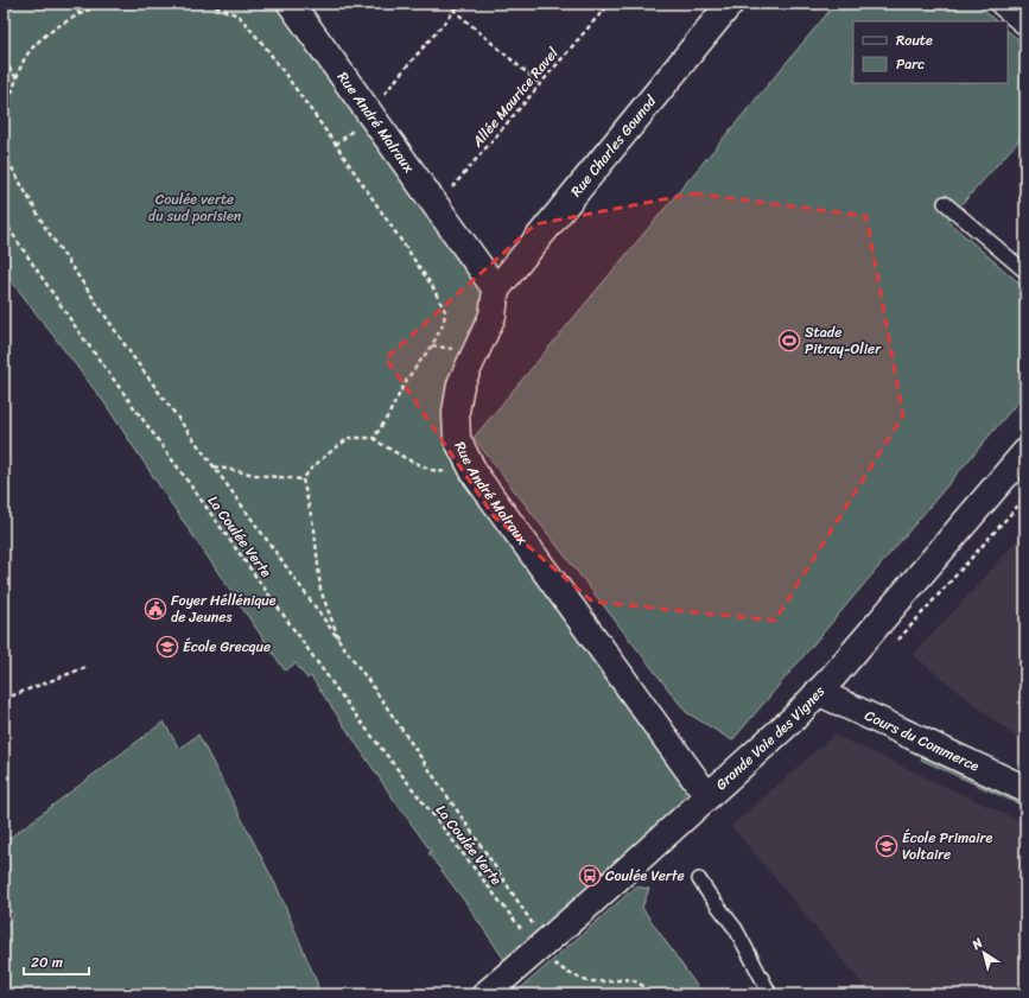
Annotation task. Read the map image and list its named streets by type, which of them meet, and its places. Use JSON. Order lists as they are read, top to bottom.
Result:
{
  "streets": {
    "street": [
      "Rue André Malraux",
      "Rue Charles Gounod",
      "Grande Voie des Vignes",
      "Cours du Commerce"
    ],
    "path": ["Allée Maurice Ravel", "La Coulée Verte"]
  },
  "crossings": [
    ["Allée Maurice Ravel", "Rue André Malraux"],
    ["Rue André Malraux", "Rue Charles Gounod"],
    ["Rue André Malraux", "Grande Voie des Vignes"],
    ["La Coulée Verte", "Grande Voie des Vignes"],
    ["Grande Voie des Vignes", "Cours du Commerce"]
  ],
  "parks": ["Coulée verte du sud parisien"],
  "places": {
    "sports": ["Stade Pitray-Olier"],
    "public building": ["Foyer Héllénique de Jeunes"],
    "school or university": ["École Grecque", "École Primaire Voltaire"],
    "bus stop": ["Coulée Verte"]
  },
  "legend": ["Route", "Parc"],
  "scale_bar": "20 m",
  "north": "top left"
}
